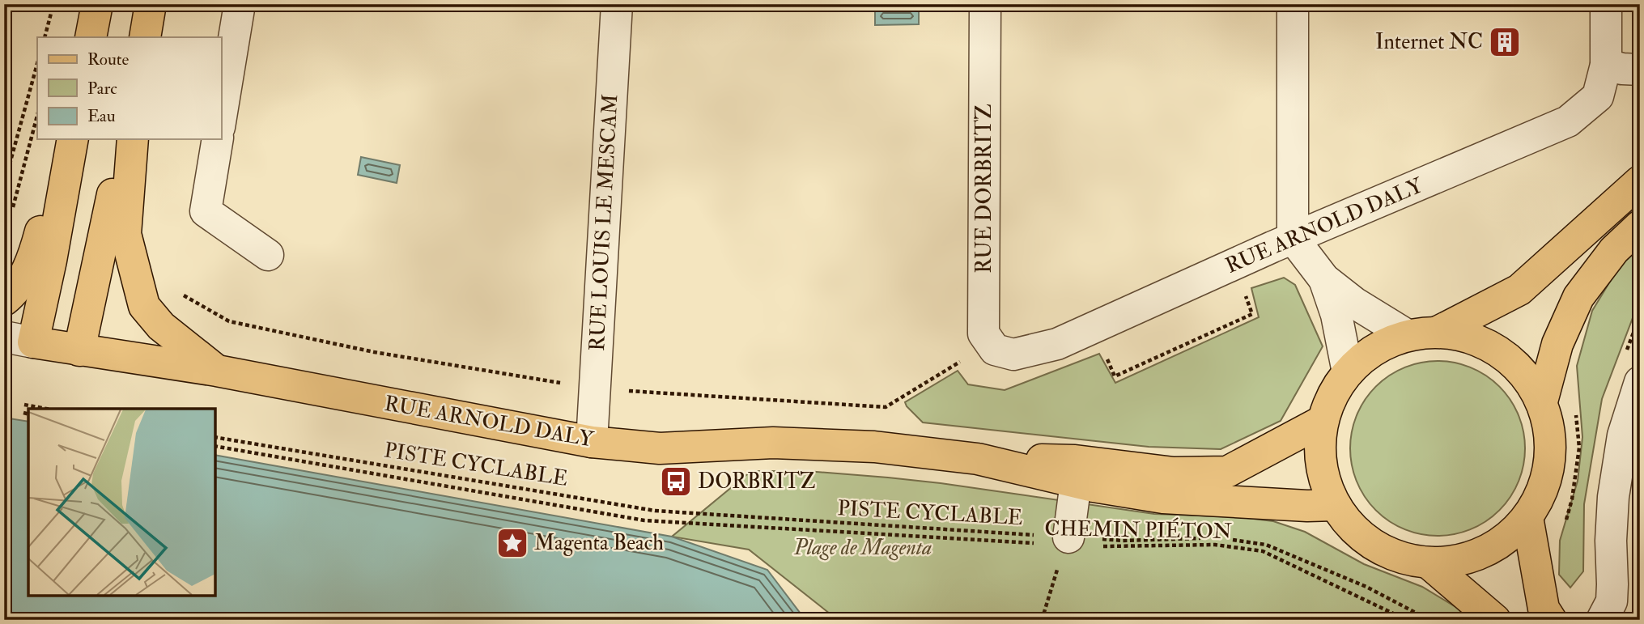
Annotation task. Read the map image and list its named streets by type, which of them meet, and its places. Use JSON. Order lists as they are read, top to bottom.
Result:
{
  "streets": {
    "main road": ["RUE ARNOLD DALY"],
    "street": ["RUE DORBRITZ", "RUE LOUIS LE MESCAM"],
    "path": ["PISTE CYCLABLE", "CHEMIN PIÉTON"]
  },
  "crossings": [
    ["RUE DORBRITZ", "RUE ARNOLD DALY"],
    ["RUE LOUIS LE MESCAM", "RUE ARNOLD DALY"],
    ["PISTE CYCLABLE", "CHEMIN PIÉTON"]
  ],
  "parks": ["Plage de Magenta"],
  "places": {
    "building": ["Internet NC"],
    "bus stop": ["DORBRITZ"],
    "place": ["Magenta Beach"]
  },
  "legend": ["Route", "Parc", "Eau"]
}
